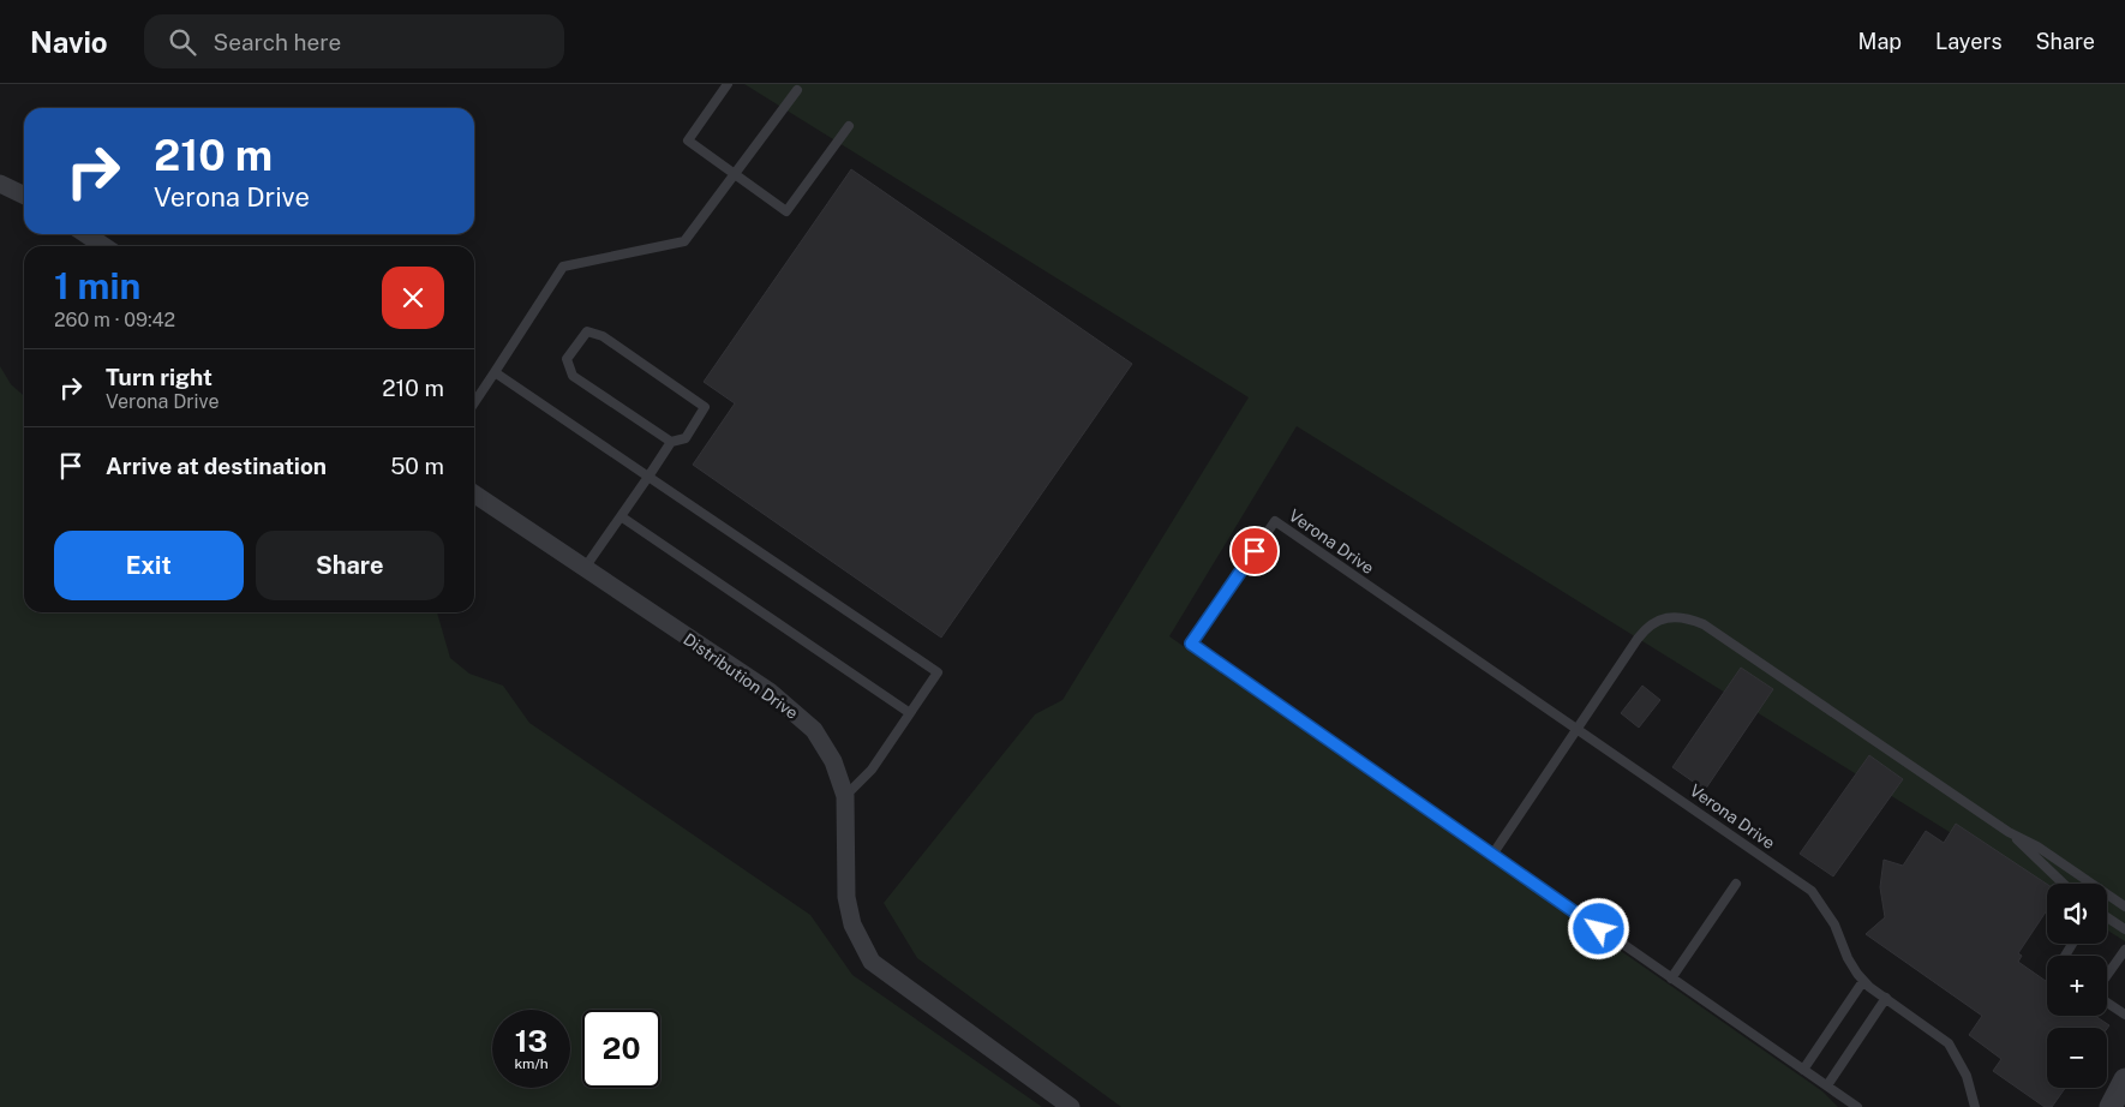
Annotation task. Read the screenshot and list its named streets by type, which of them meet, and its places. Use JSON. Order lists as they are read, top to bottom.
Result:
{
  "streets": {
    "street": ["Distribution Drive"],
    "lane": ["Verona Drive"]
  },
  "page": {
    "header": "Navio",
    "search": "Search here",
    "nav": ["Map", "Layers", "Share"],
    "turn": ["210 m", "Verona Drive"],
    "heading": ["1 min", "260 m · 09:42"],
    "list": [
      {
        "name": "Turn right",
        "note": "Verona Drive",
        "value": "210 m"
      },
      {
        "name": "Arrive at destination",
        "value": "50 m"
      }
    ],
    "buttons": ["Exit", "Share"],
    "map_buttons": ["+", "−"],
    "speed": "13 km/h",
    "limit": "20"
  }
}
